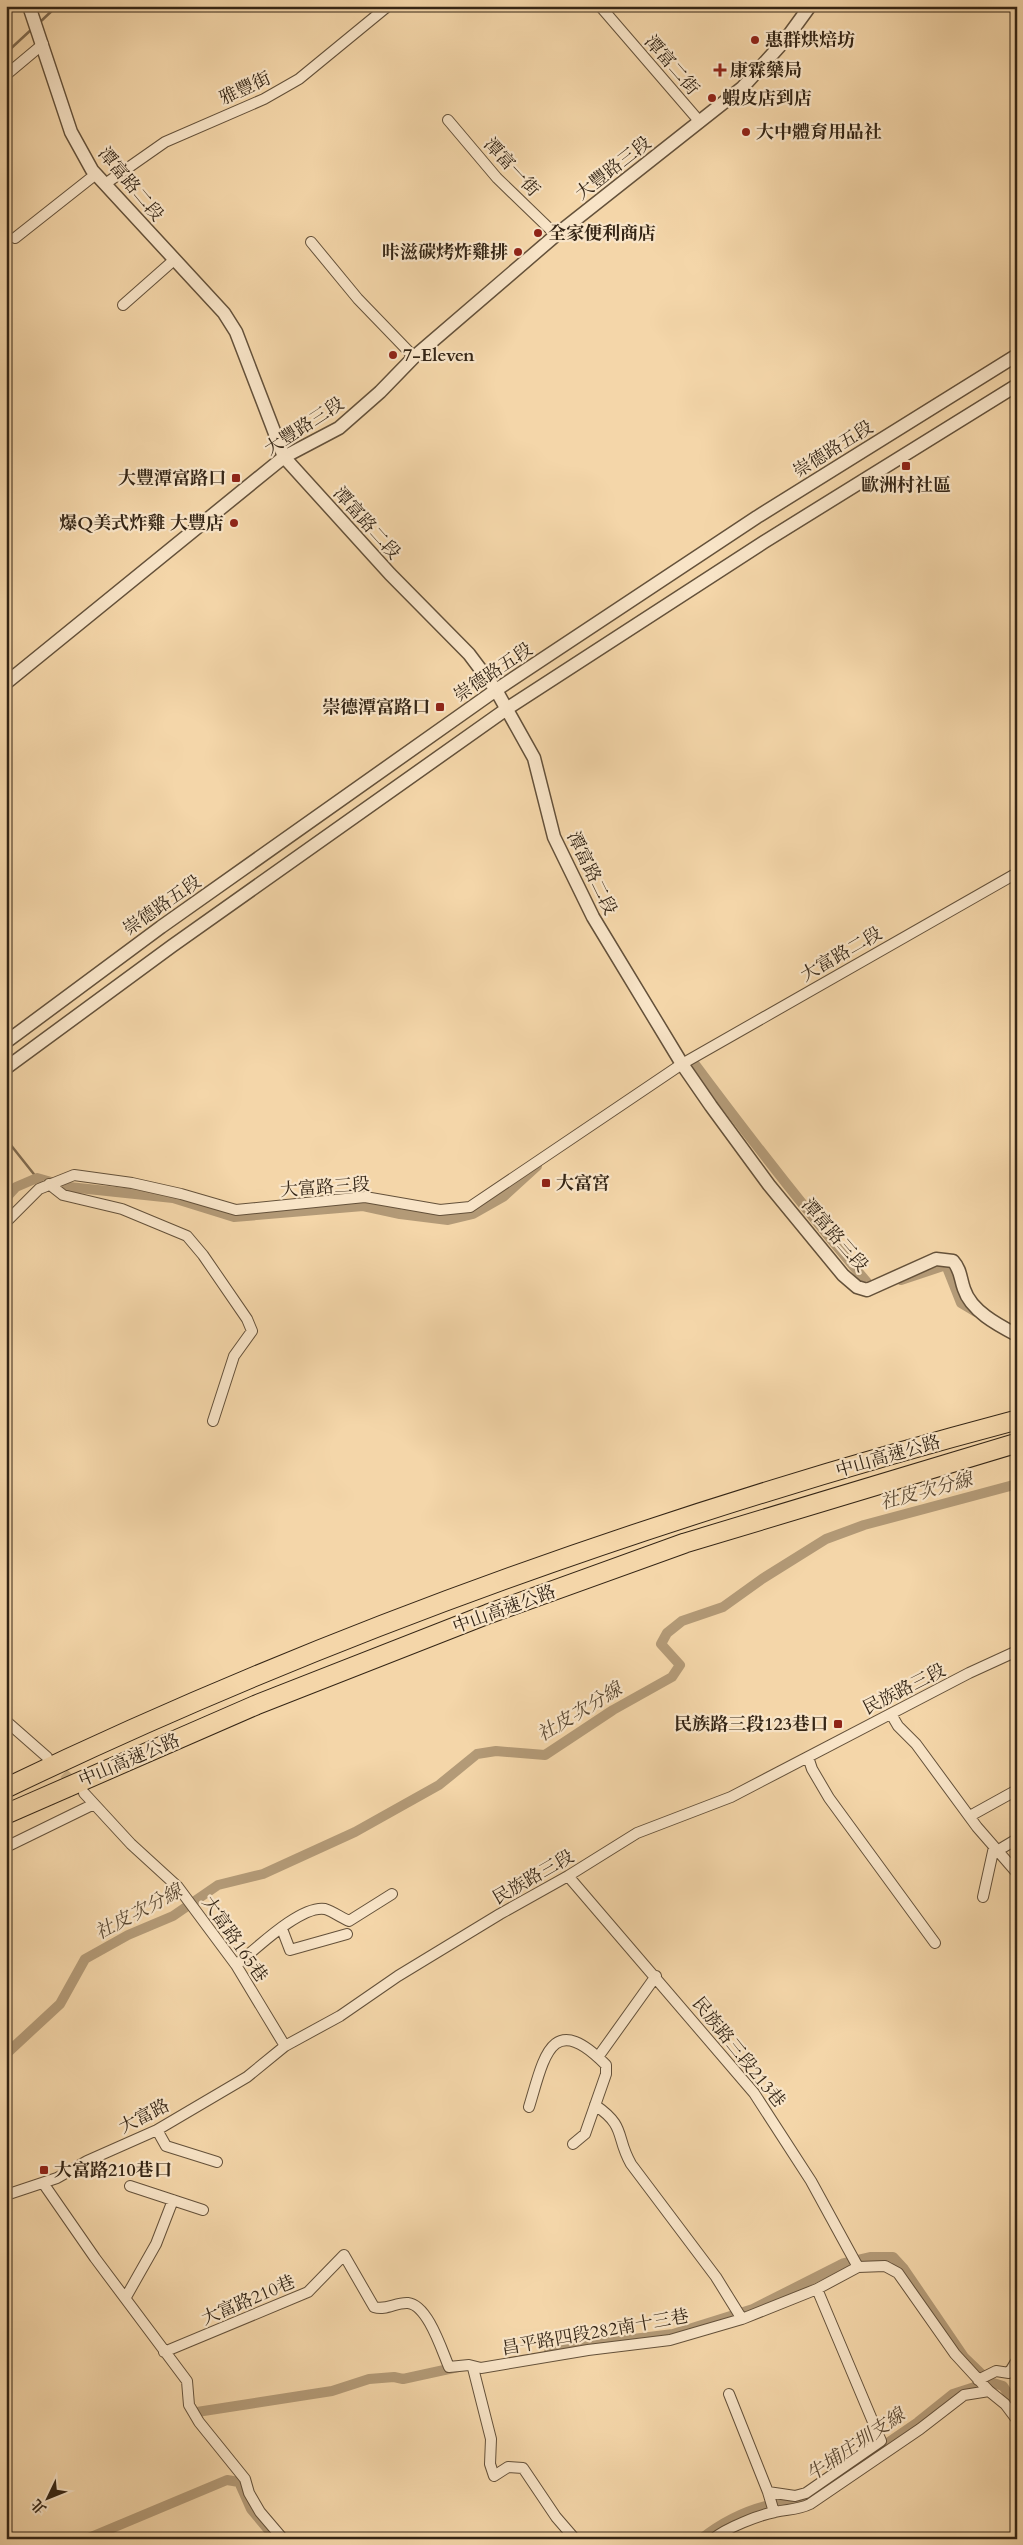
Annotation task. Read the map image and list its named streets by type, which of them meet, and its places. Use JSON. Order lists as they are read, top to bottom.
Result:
{
  "streets": {
    "highway": ["中山高速公路"],
    "street": [
      "潭富二街",
      "雅豐街",
      "潭富一街",
      "大豐路三段",
      "潭富路二段",
      "崇德路五段",
      "大富路二段",
      "大富路三段",
      "潭富路三段",
      "民族路三段",
      "大富路165巷",
      "民族路三段213巷",
      "大富路",
      "大富路210巷",
      "昌平路四段282南十三巷"
    ]
  },
  "crossings": [
    ["潭富二街", "大豐路三段"],
    ["雅豐街", "潭富路二段"],
    ["潭富一街", "大豐路三段"],
    ["大豐路三段", "潭富路二段"],
    ["潭富路二段", "崇德路五段"],
    ["潭富路二段", "大富路二段"],
    ["潭富路二段", "大富路三段"],
    ["潭富路二段", "潭富路三段"],
    ["大富路二段", "大富路三段"],
    ["大富路二段", "潭富路三段"],
    ["大富路三段", "潭富路三段"],
    ["民族路三段", "大富路165巷"],
    ["民族路三段", "民族路三段213巷"],
    ["民族路三段", "大富路"],
    ["大富路165巷", "大富路"],
    ["民族路三段213巷", "昌平路四段282南十三巷"],
    ["大富路210巷", "昌平路四段282南十三巷"]
  ],
  "water": ["社皮次分線", "牛埔庄圳支線"],
  "places": {
    "other": [
      "惠群烘焙坊",
      "蝦皮店到店",
      "大中體育用品社",
      "全家便利商店",
      "咔滋碳烤炸雞排",
      "7-Eleven",
      "爆Q美式炸雞 大豐店"
    ],
    "health": ["康霖藥局"],
    "transit": [
      "歐洲村社區",
      "大豐潭富路口",
      "崇德潭富路口",
      "大富宮",
      "民族路三段123巷口",
      "大富路210巷口"
    ]
  },
  "north": "bottom left"
}
